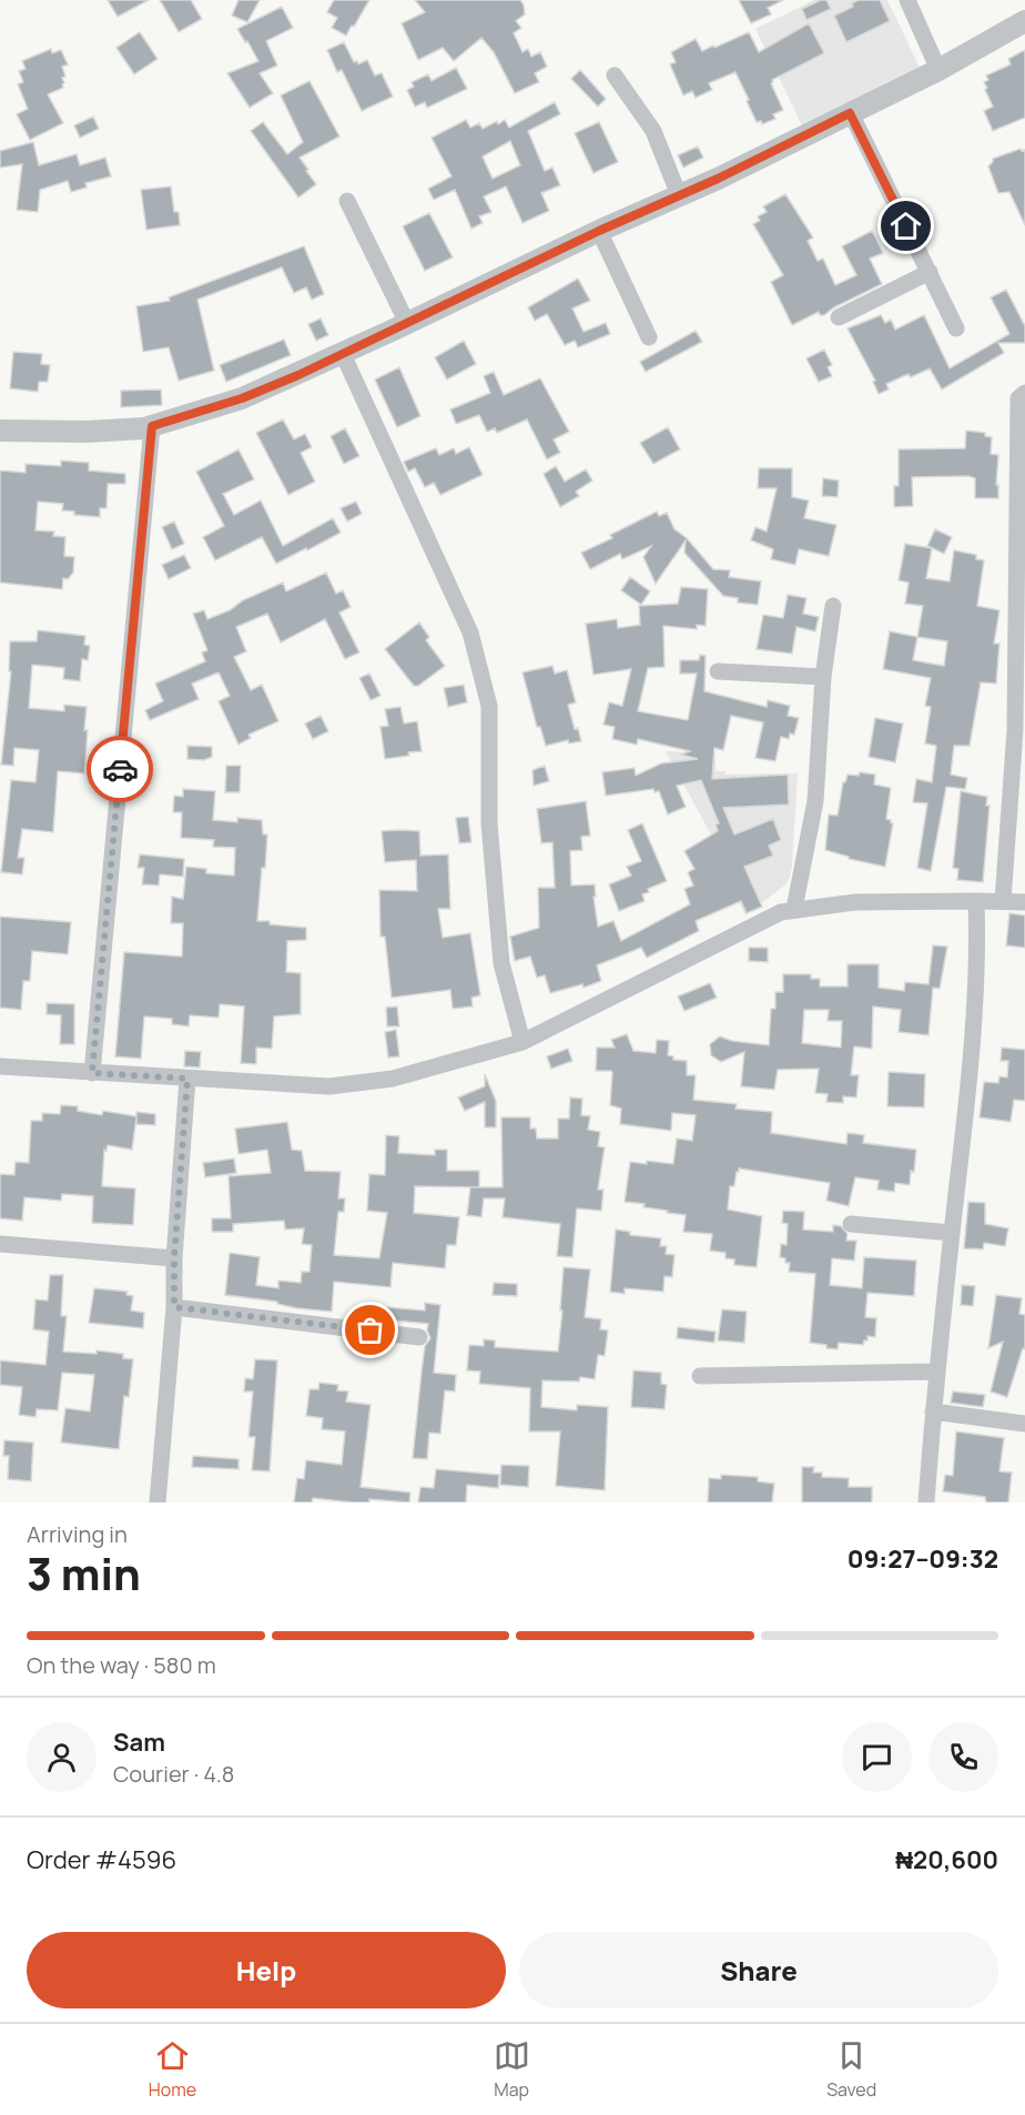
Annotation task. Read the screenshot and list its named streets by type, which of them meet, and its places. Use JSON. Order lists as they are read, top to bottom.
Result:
{
  "page": {
    "heading": ["3 min", "Arriving in", "09:27–09:32"],
    "panel": [
      "Sam",
      "Courier · 4.8",
      "Order #4596",
      "₦20,600"
    ],
    "bar": "On the way · 580 m",
    "buttons": ["Help", "Share"],
    "tabs": ["Home", "Map", "Saved"]
  }
}
